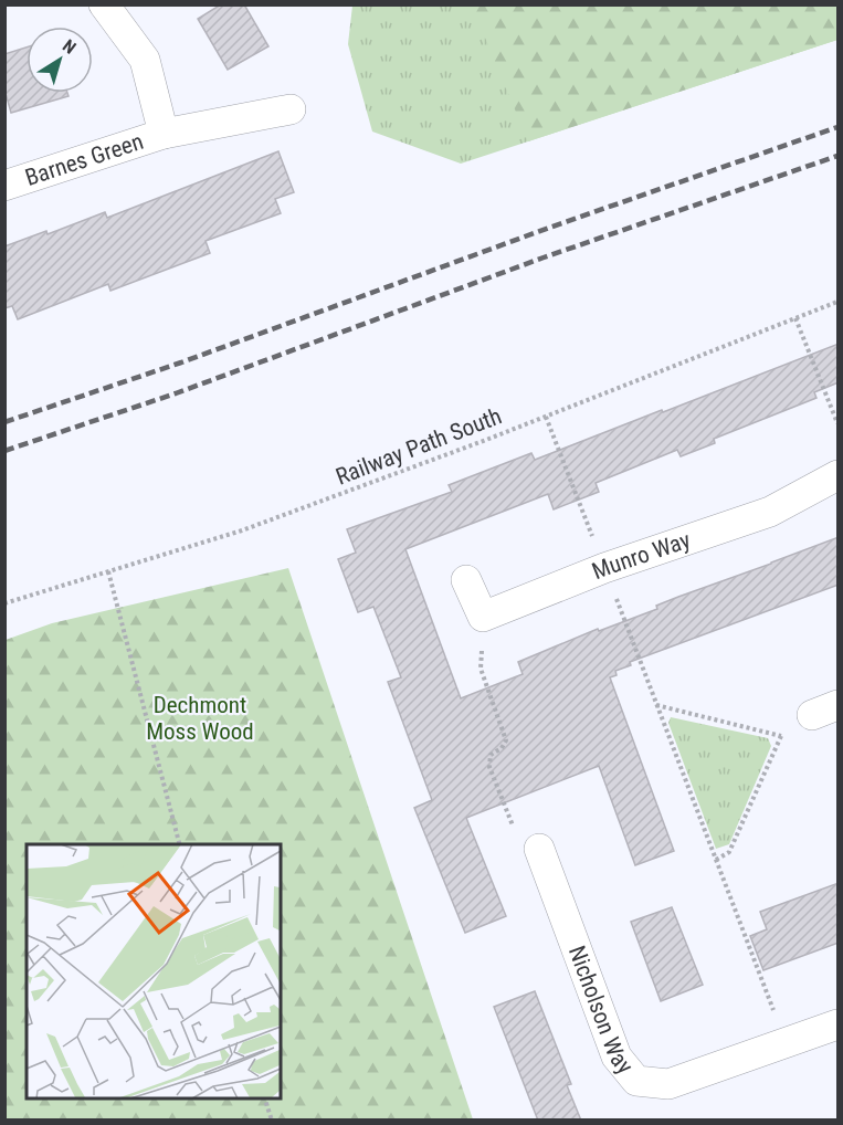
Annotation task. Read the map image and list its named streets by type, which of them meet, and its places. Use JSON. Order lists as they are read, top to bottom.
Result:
{
  "streets": {
    "street": ["Barnes Green", "Munro Way", "Nicholson Way"],
    "path": ["Railway Path South"]
  },
  "parks": ["Dechmont Moss Wood"],
  "north": "top right"
}
